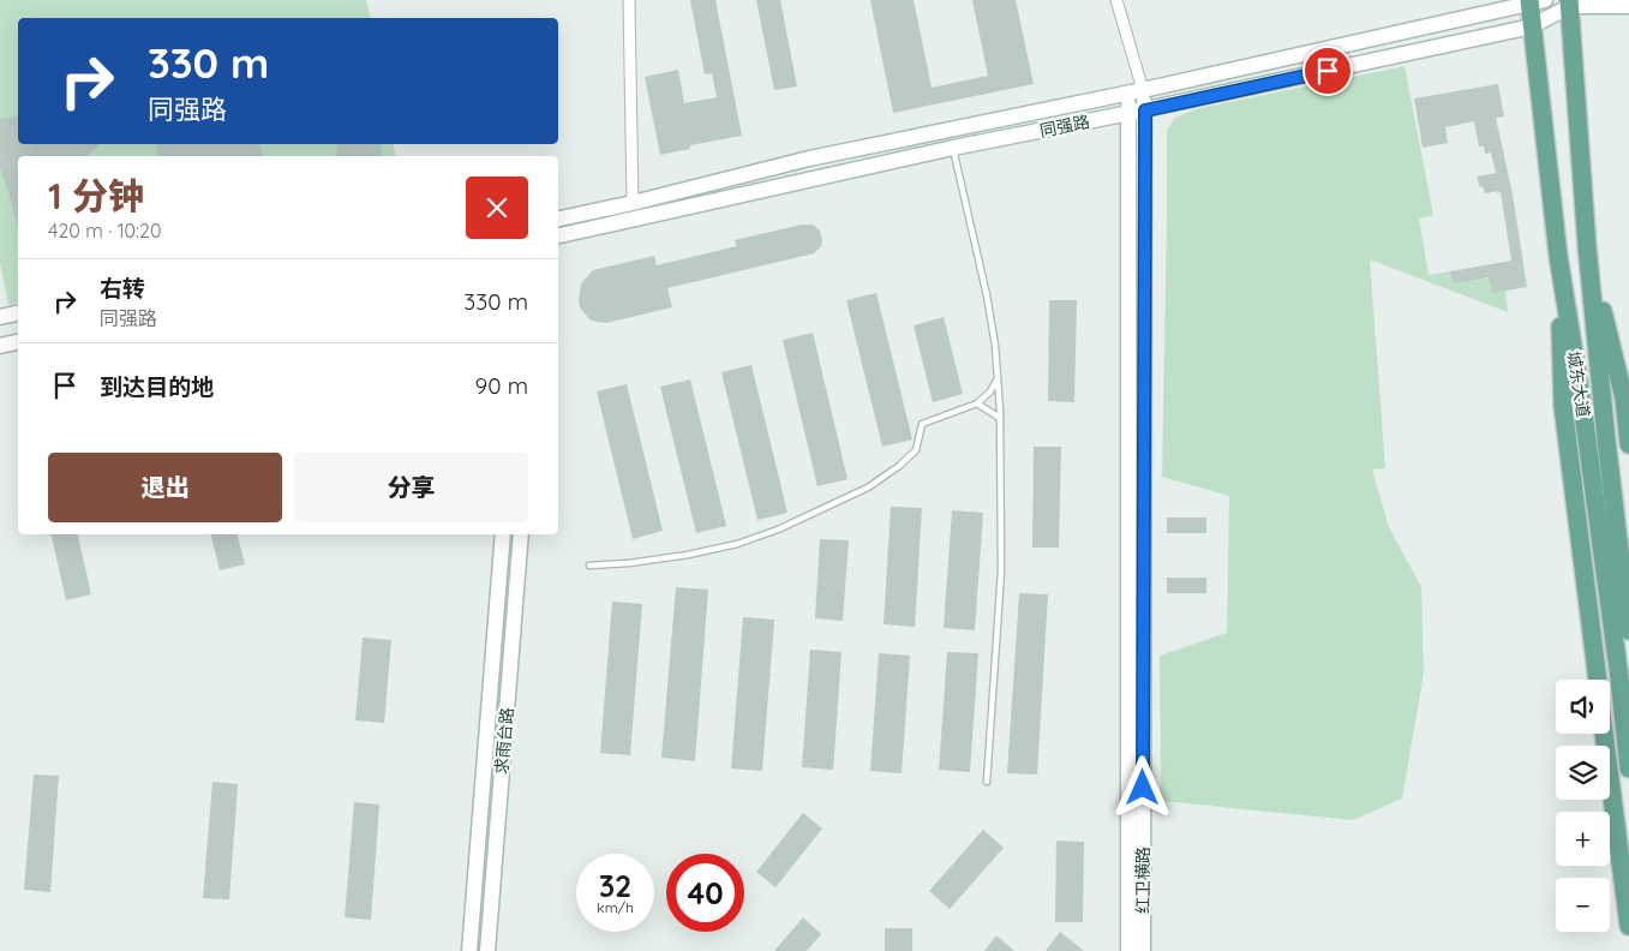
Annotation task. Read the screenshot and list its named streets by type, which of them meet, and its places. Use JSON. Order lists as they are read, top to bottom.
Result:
{
  "streets": {
    "main road": ["城东大道"],
    "street": ["同强路", "求雨台路", "红卫横路"]
  },
  "crossings": [
    ["同强路", "城东大道"],
    ["同强路", "红卫横路"]
  ],
  "page": {
    "turn": ["330 m", "同强路"],
    "heading": ["1 分钟", "420 m · 10:20"],
    "list": [
      {
        "name": "右转",
        "note": "同强路",
        "value": "330 m"
      },
      {
        "name": "到达目的地",
        "value": "90 m"
      }
    ],
    "buttons": ["退出", "分享"],
    "map_buttons": ["+", "−"],
    "speed": "32 km/h",
    "limit": "40"
  }
}
